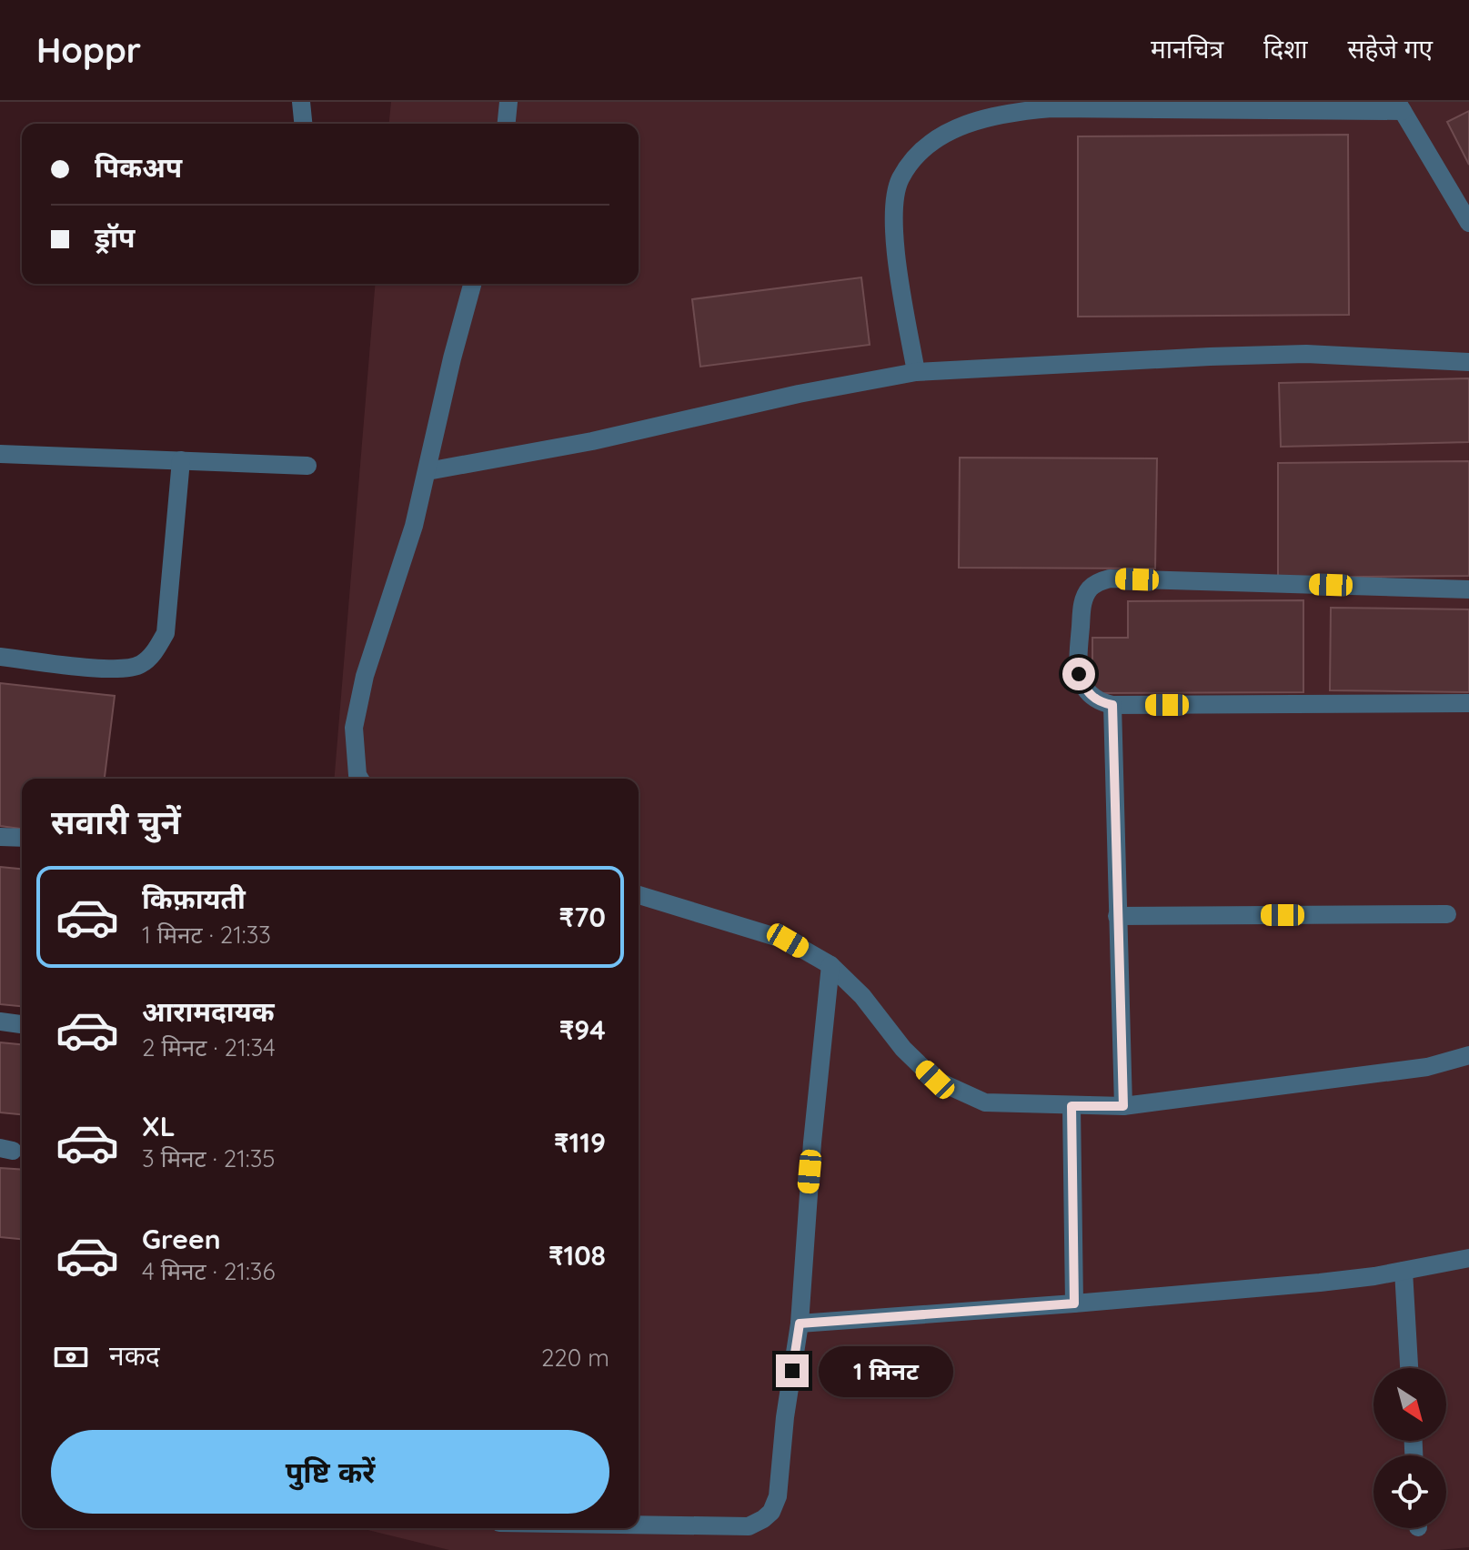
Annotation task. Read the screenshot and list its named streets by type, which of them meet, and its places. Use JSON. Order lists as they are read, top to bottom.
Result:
{
  "north": "bottom right",
  "page": {
    "header": "Hoppr",
    "nav": ["मानचित्र", "दिशा", "सहेजे गए"],
    "banner": ["पिकअप", "ड्रॉप"],
    "heading": "सवारी चुनें",
    "list": [
      {
        "name": "किफ़ायती",
        "note": "1 मिनट · 21:33",
        "value": "₹70"
      },
      {
        "name": "आरामदायक",
        "note": "2 मिनट · 21:34",
        "value": "₹94"
      },
      {
        "name": "XL",
        "note": "3 मिनट · 21:35",
        "value": "₹119"
      },
      {
        "name": "Green",
        "note": "4 मिनट · 21:36",
        "value": "₹108"
      }
    ],
    "pay": ["नकद", "220 m"],
    "bubble": "1 मिनट",
    "buttons": "पुष्टि करें"
  }
}
